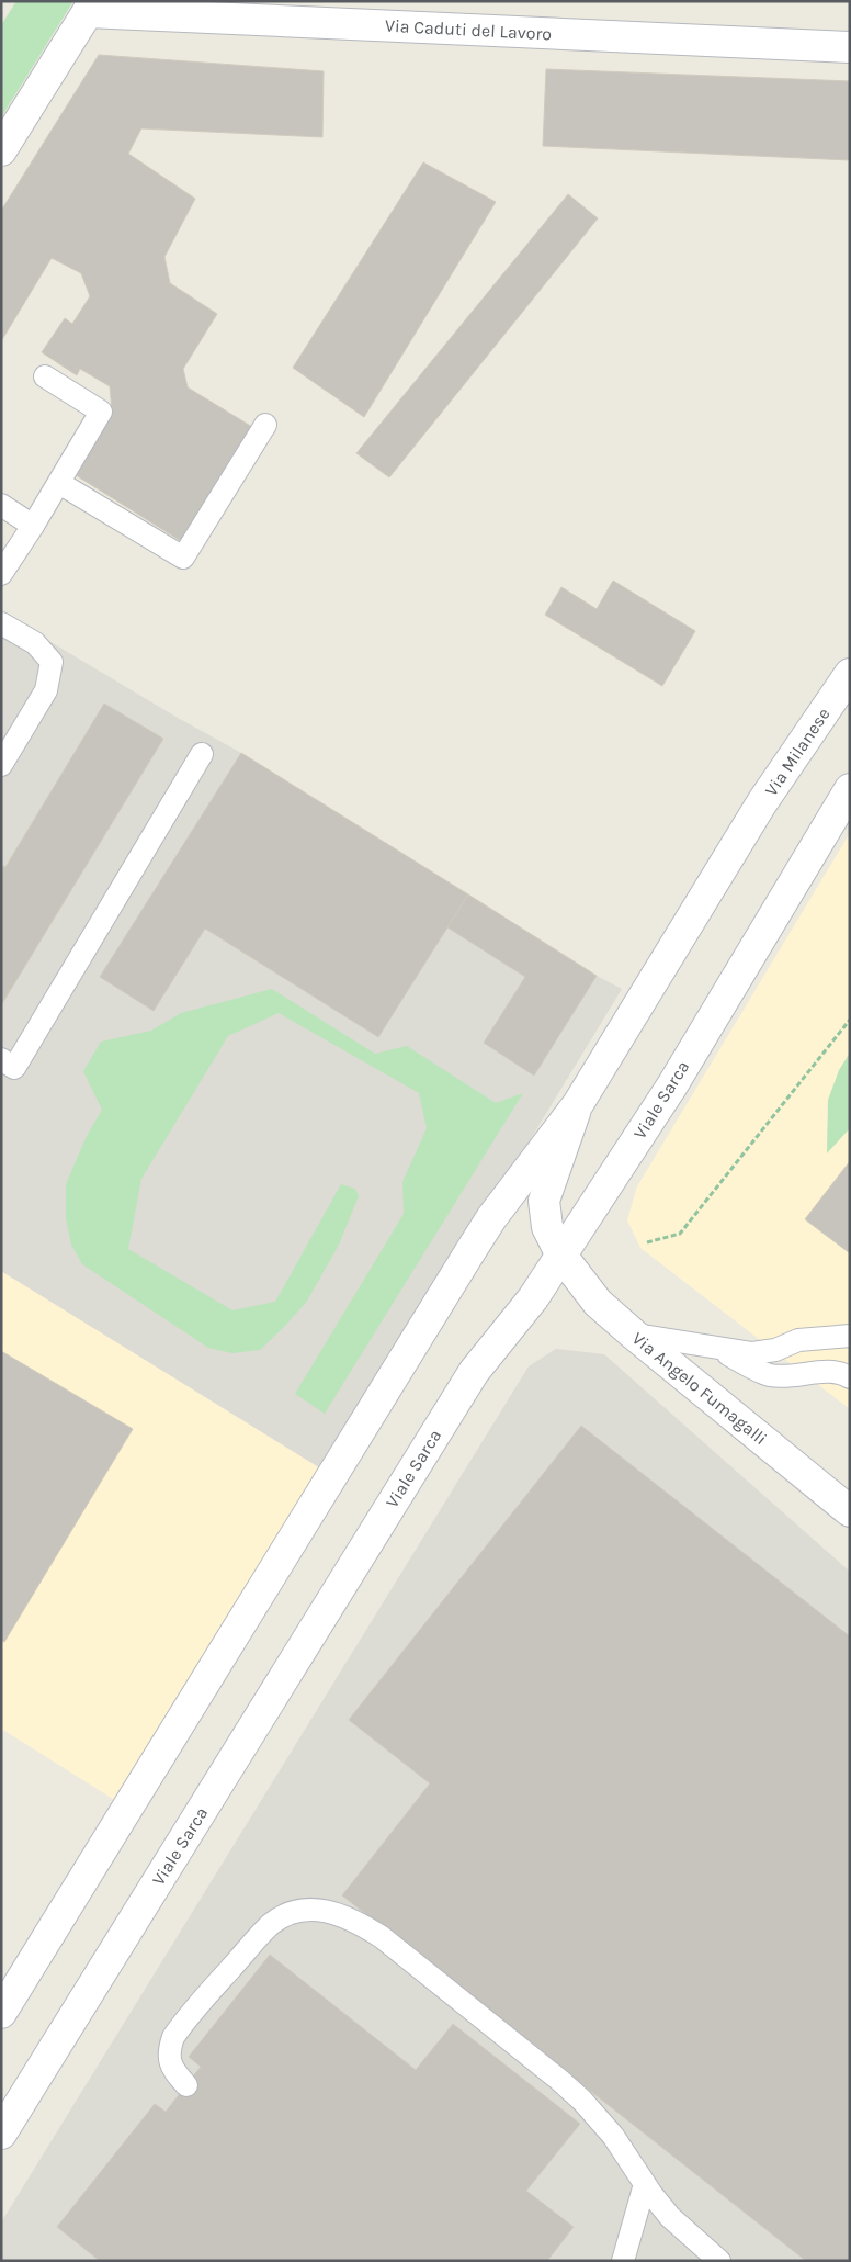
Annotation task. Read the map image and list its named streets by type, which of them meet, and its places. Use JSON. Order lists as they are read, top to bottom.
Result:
{
  "streets": {
    "street": [
      "Via Caduti del Lavoro",
      "Via Milanese",
      "Viale Sarca",
      "Via Angelo Fumagalli"
    ]
  },
  "crossings": [
    ["Via Milanese", "Via Angelo Fumagalli"],
    ["Viale Sarca", "Via Angelo Fumagalli"]
  ]
}
